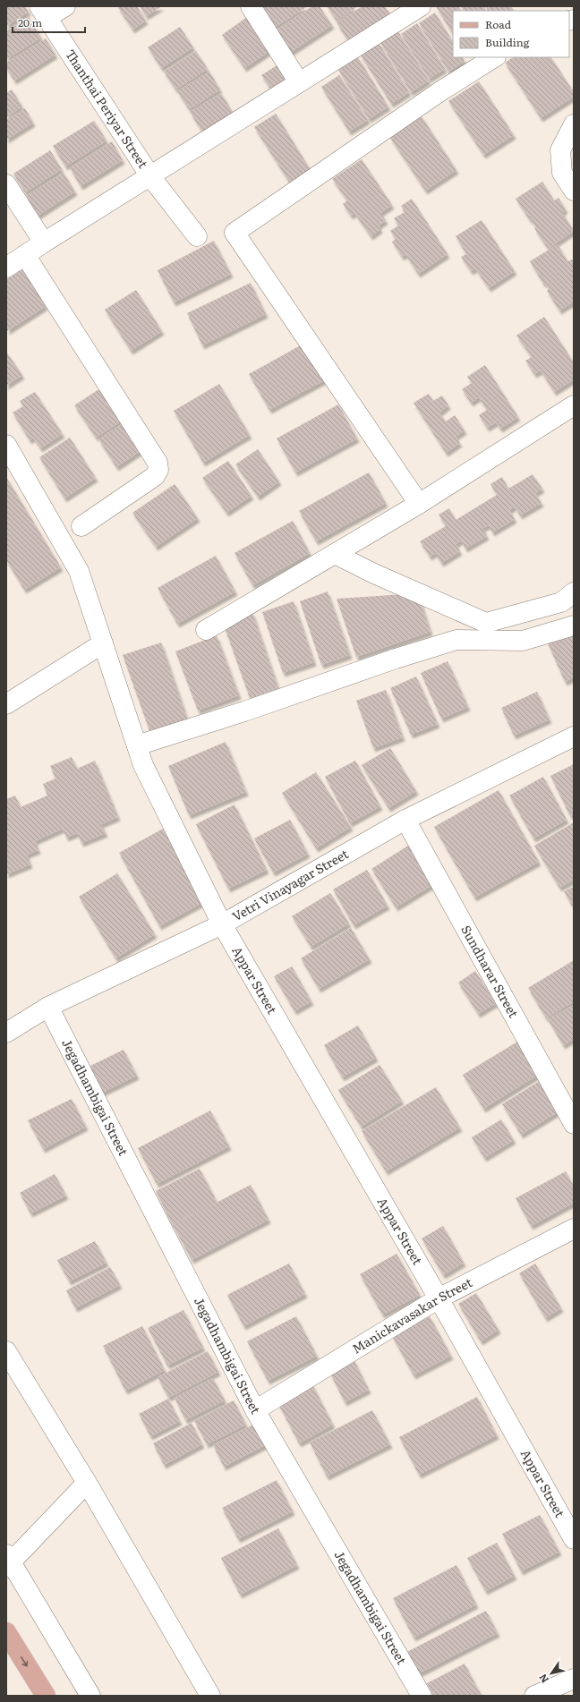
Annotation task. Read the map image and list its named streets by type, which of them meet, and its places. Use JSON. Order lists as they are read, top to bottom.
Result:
{
  "streets": {
    "street": [
      "Thanthai Periyar Street",
      "Vetri Vinayagar Street",
      "Sundharar Street",
      "Appar Street",
      "Jegadhambigai Street",
      "Manickavasakar Street"
    ]
  },
  "crossings": [
    ["Vetri Vinayagar Street", "Sundharar Street"],
    ["Vetri Vinayagar Street", "Appar Street"],
    ["Vetri Vinayagar Street", "Jegadhambigai Street"],
    ["Appar Street", "Manickavasakar Street"],
    ["Jegadhambigai Street", "Manickavasakar Street"]
  ],
  "legend": ["Road", "Building"],
  "scale_bar": "20 m",
  "north": "bottom left"
}
